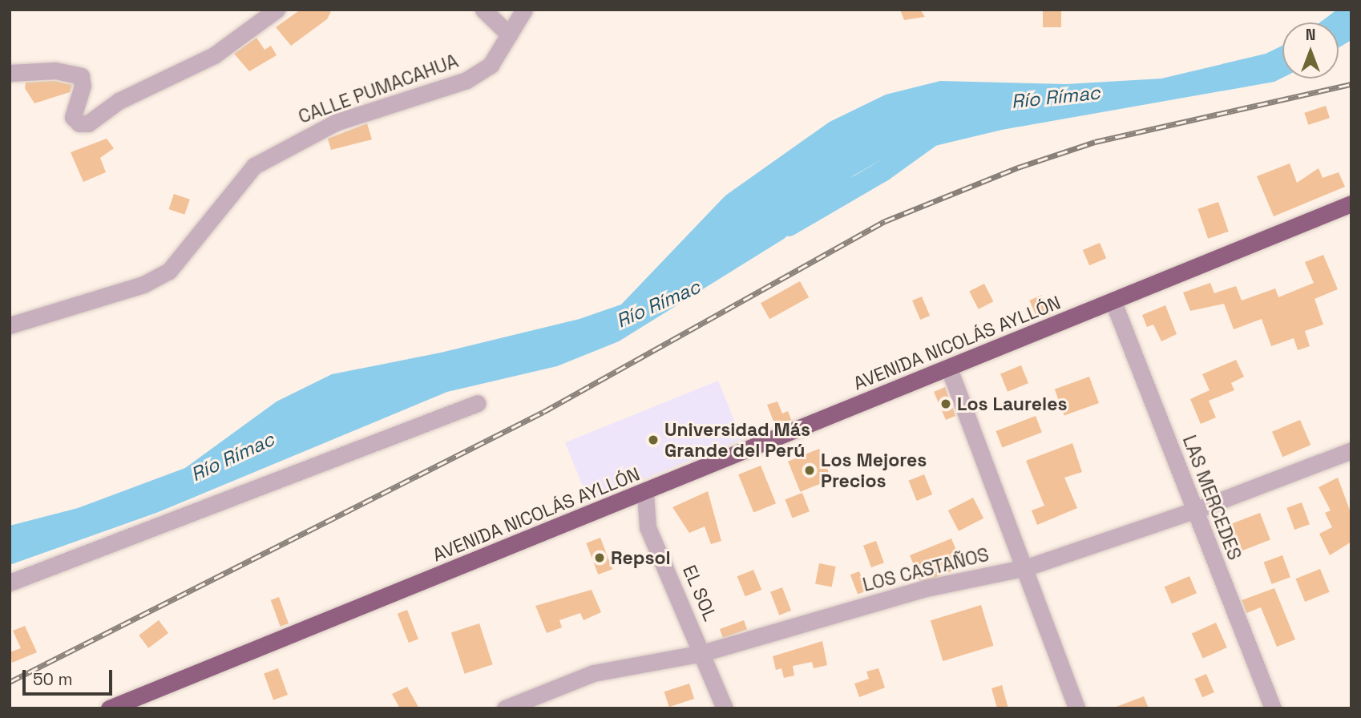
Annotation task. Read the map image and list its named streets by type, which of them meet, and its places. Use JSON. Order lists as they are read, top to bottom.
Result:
{
  "streets": {
    "highway": ["AVENIDA NICOLÁS AYLLÓN"],
    "street": [
      "CALLE PUMACAHUA",
      "LAS MERCEDES",
      "LOS CASTAÑOS",
      "EL SOL"
    ]
  },
  "crossings": [
    ["AVENIDA NICOLÁS AYLLÓN", "LAS MERCEDES"],
    ["AVENIDA NICOLÁS AYLLÓN", "EL SOL"],
    ["LAS MERCEDES", "LOS CASTAÑOS"],
    ["LOS CASTAÑOS", "EL SOL"]
  ],
  "water": ["Río Rímac"],
  "places": [
    "Los Laureles",
    "Universidad Más Grande del Perú",
    "Los Mejores Precios",
    "Repsol"
  ],
  "scale_bar": "50 m",
  "north": "top"
}
